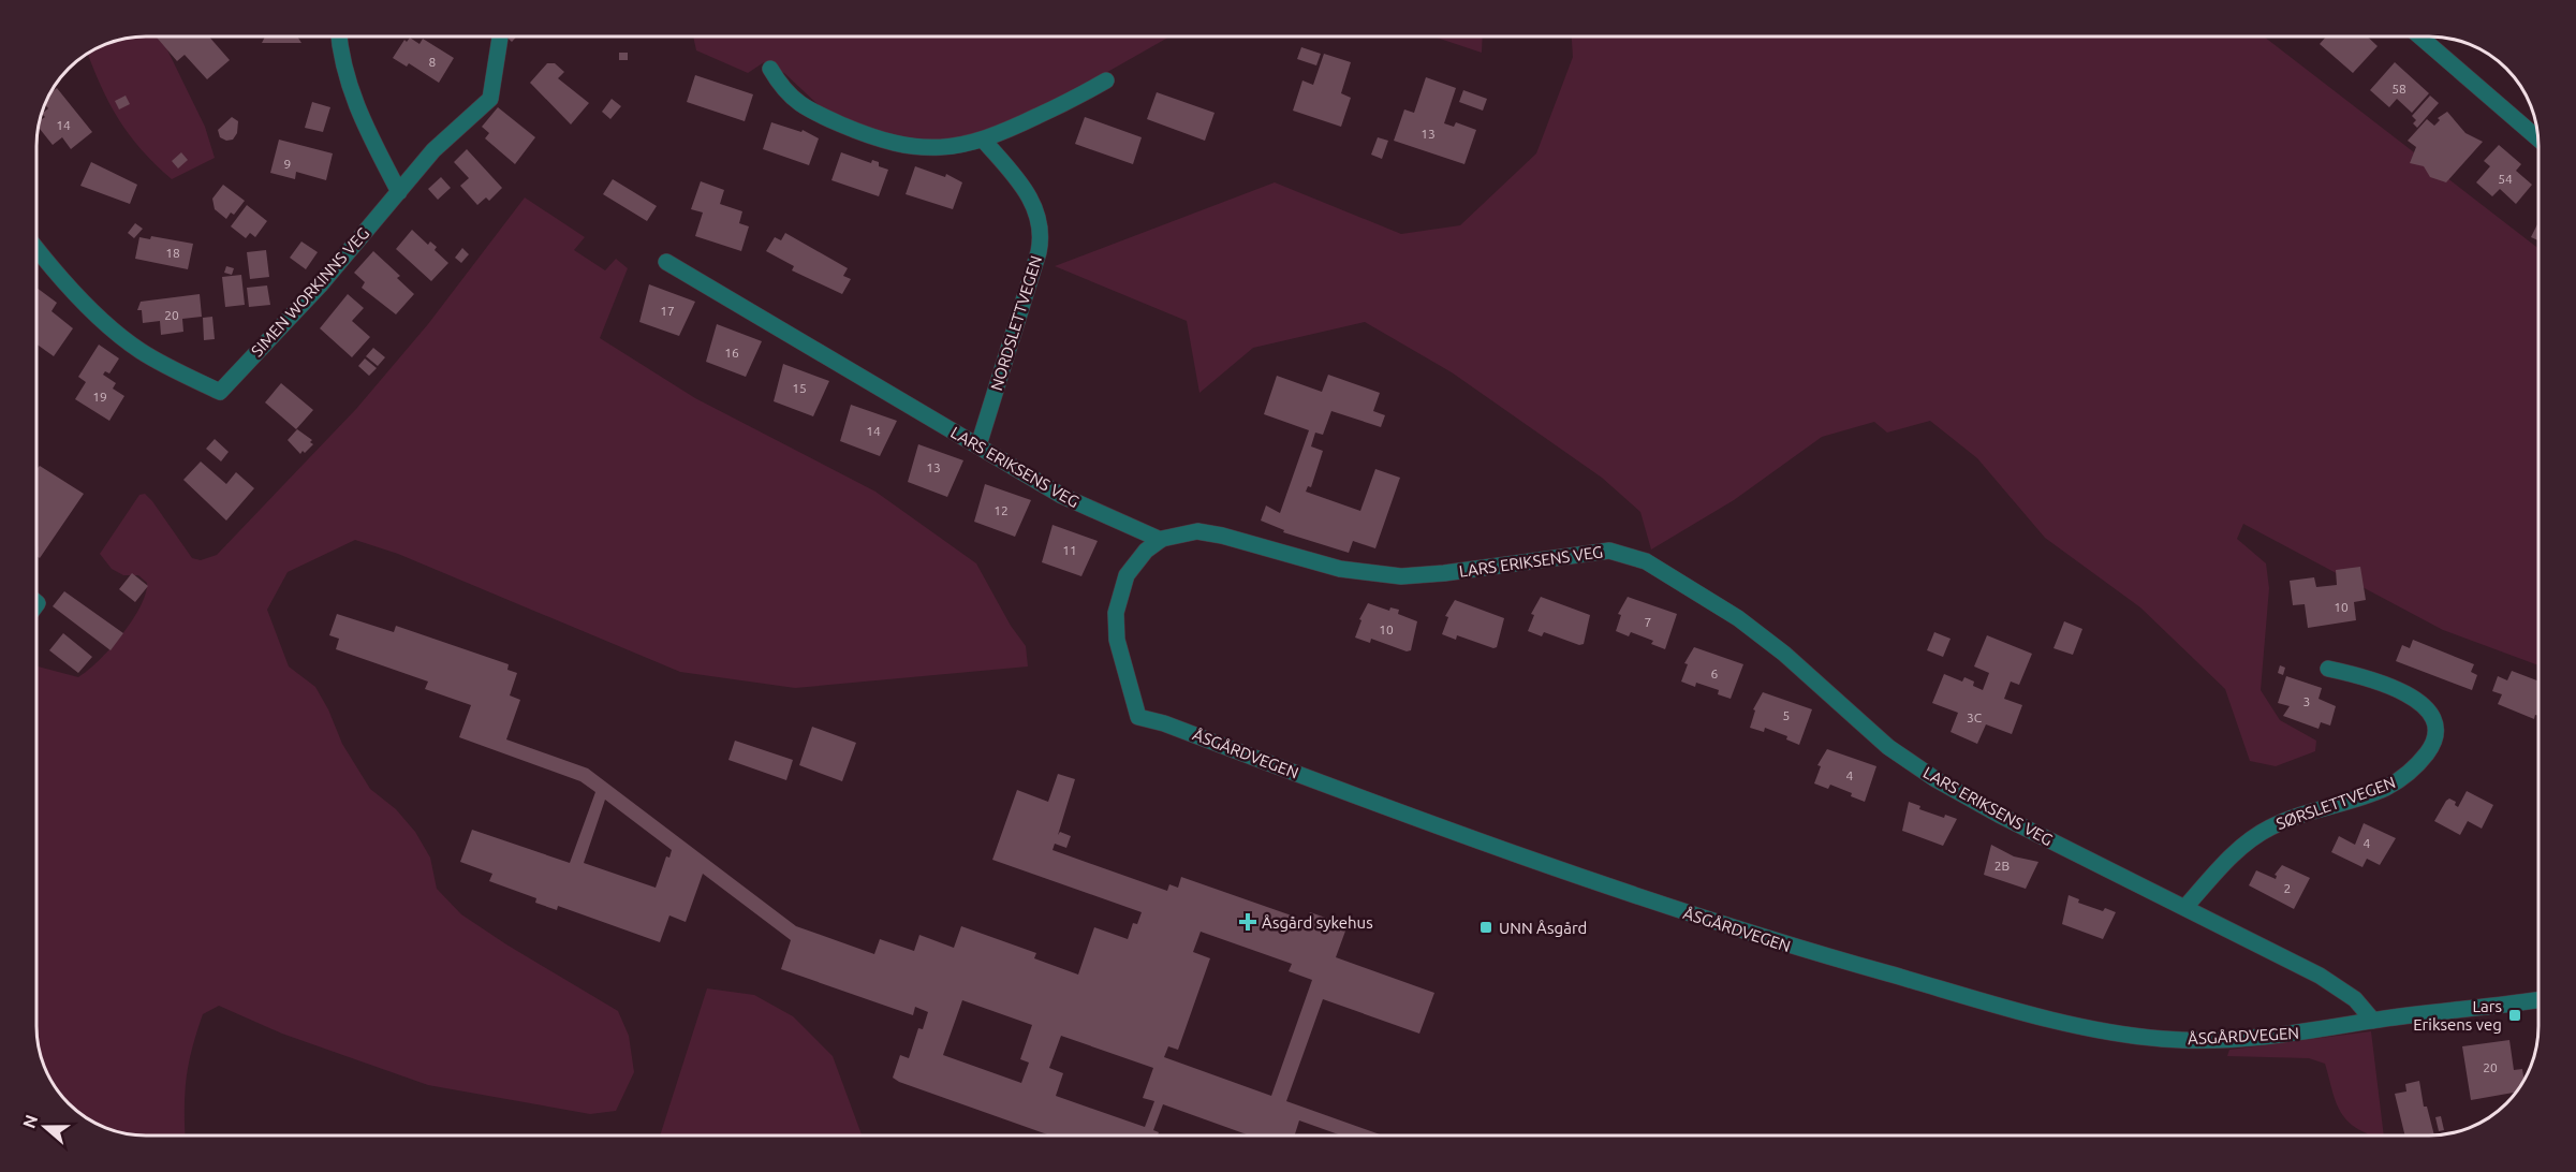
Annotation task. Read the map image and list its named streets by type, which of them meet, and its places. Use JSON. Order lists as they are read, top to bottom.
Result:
{
  "streets": {
    "street": [
      "SIMEN WORKINNS VEG",
      "NORDSLETTVEGEN",
      "LARS ERIKSENS VEG",
      "ÅSGÅRDVEGEN",
      "SØRSLETTVEGEN"
    ]
  },
  "crossings": [
    ["NORDSLETTVEGEN", "LARS ERIKSENS VEG"],
    ["LARS ERIKSENS VEG", "ÅSGÅRDVEGEN"],
    ["LARS ERIKSENS VEG", "SØRSLETTVEGEN"]
  ],
  "places": {
    "health": ["Åsgård sykehus"],
    "transit": ["UNN Åsgård", "Lars Eriksens veg"]
  },
  "house_numbers": [
    "8",
    "58",
    "14",
    "13",
    "9",
    "54",
    "18",
    "17",
    "20",
    "16",
    "15",
    "19",
    "14",
    "13",
    "12",
    "11",
    "10",
    "7",
    "10",
    "6",
    "3",
    "5",
    "3C",
    "4",
    "4",
    "2B",
    "2",
    "20"
  ],
  "north": "left"
}
